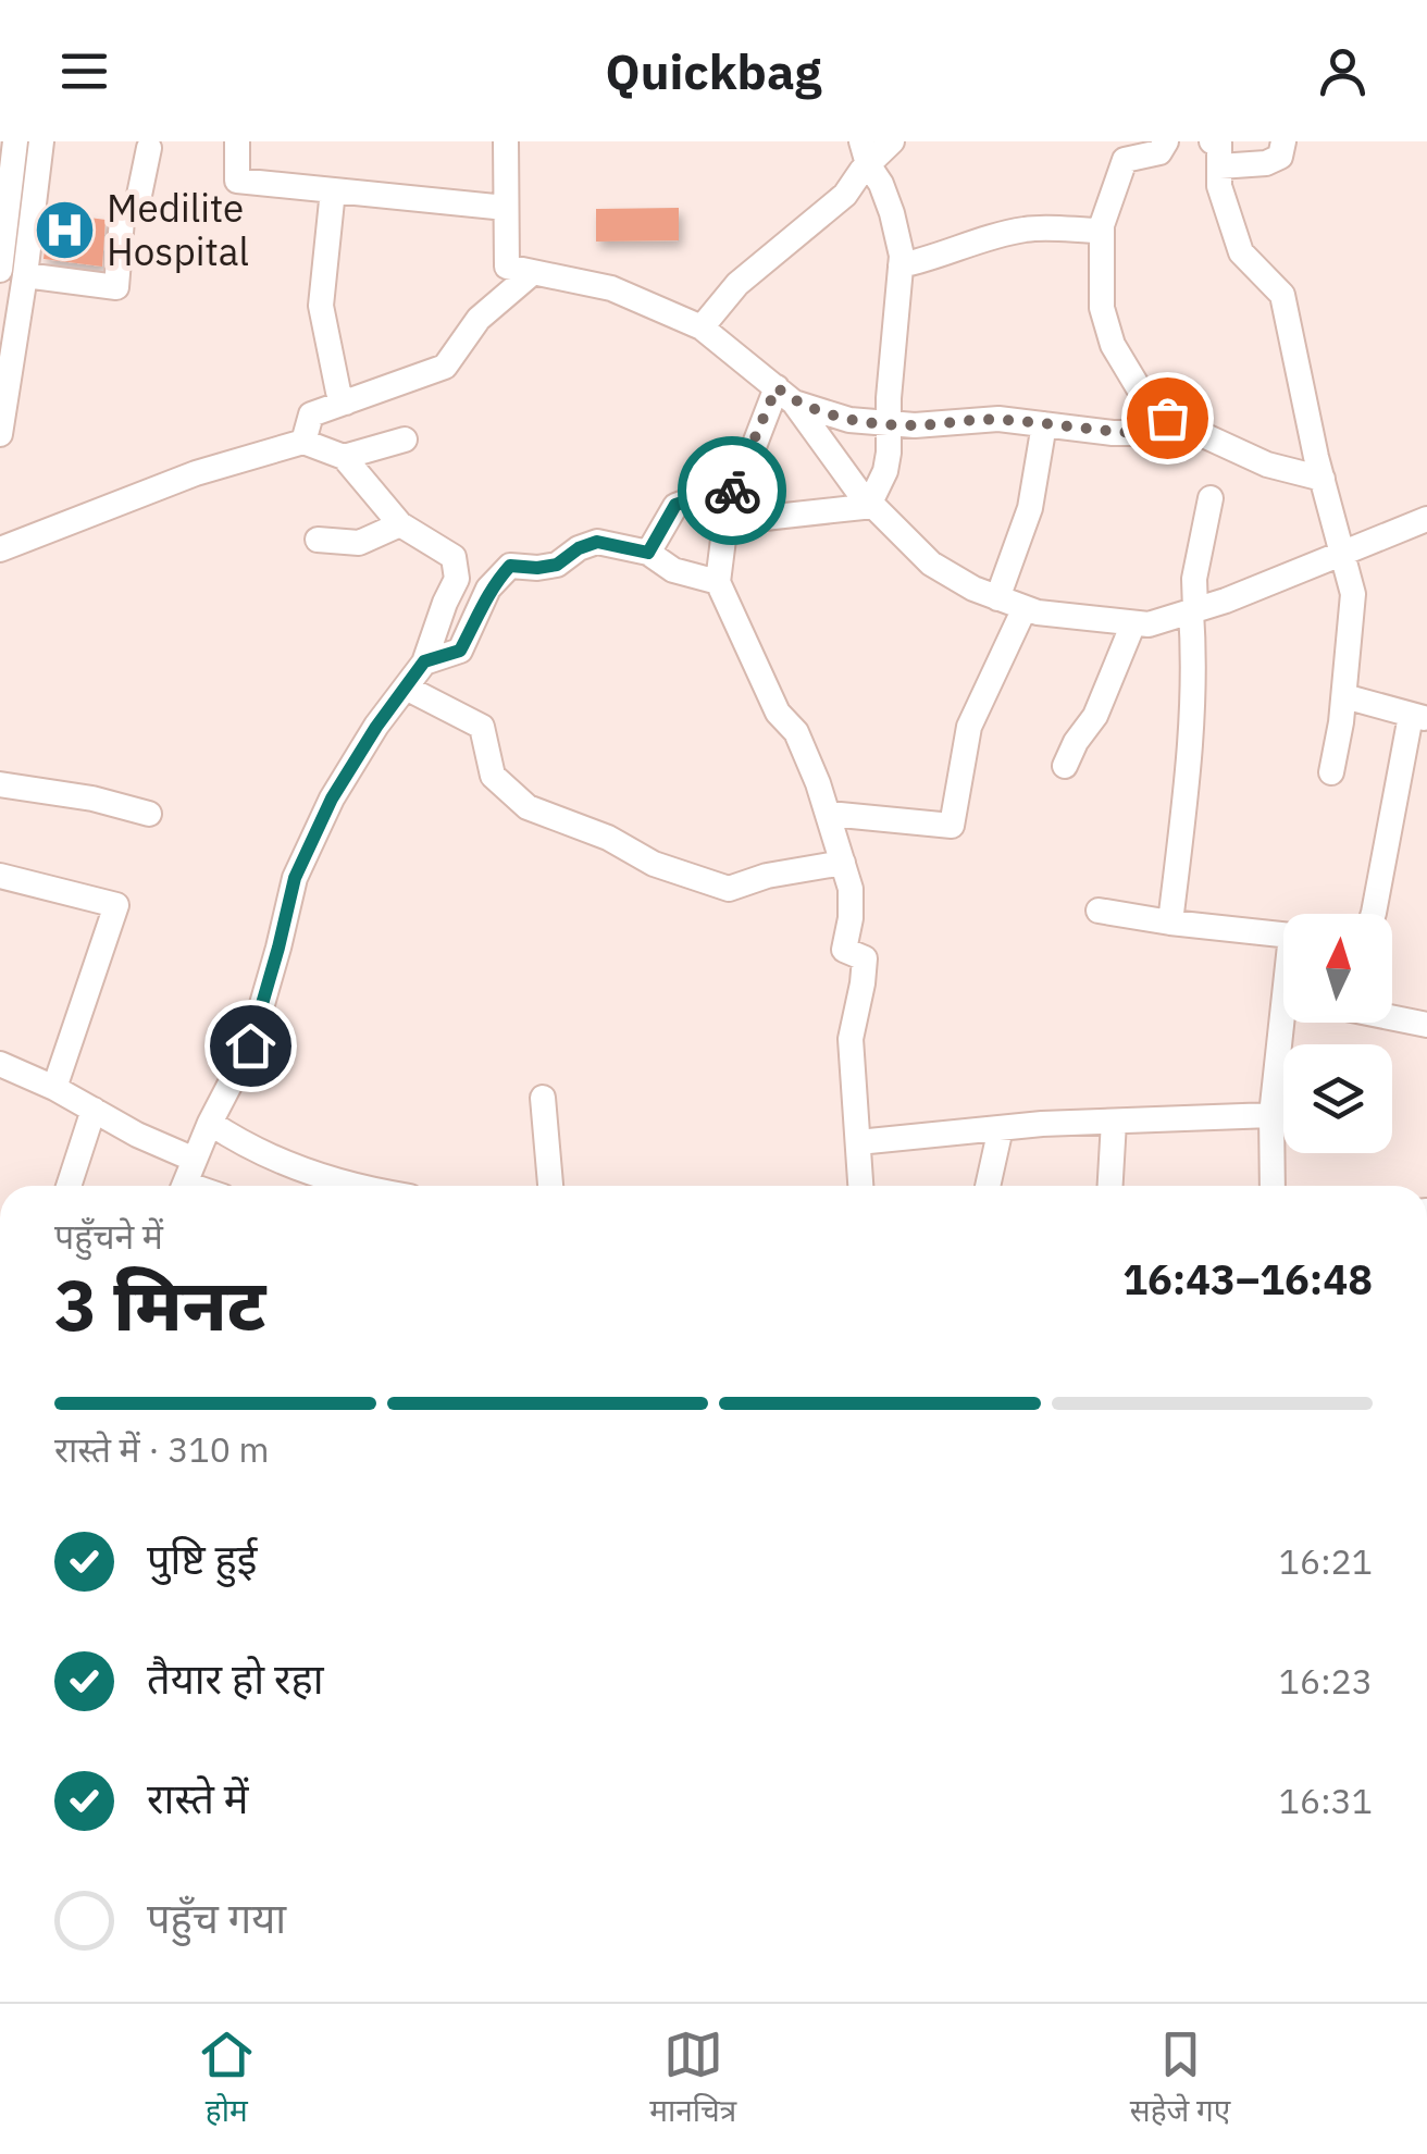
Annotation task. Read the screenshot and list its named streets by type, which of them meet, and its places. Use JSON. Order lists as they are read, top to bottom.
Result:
{
  "places": {
    "hospital": ["Medilite Hospital"]
  },
  "north": "top",
  "page": {
    "header": "Quickbag",
    "heading": ["3 मिनट", "पहुँचने में", "16:43–16:48"],
    "bar": "रास्ते में · 310 m",
    "list": [
      ["पुष्टि हुई", "16:21"],
      ["तैयार हो रहा", "16:23"],
      ["रास्ते में", "16:31"],
      "पहुँच गया"
    ],
    "tabs": ["होम", "मानचित्र", "सहेजे गए"]
  }
}
